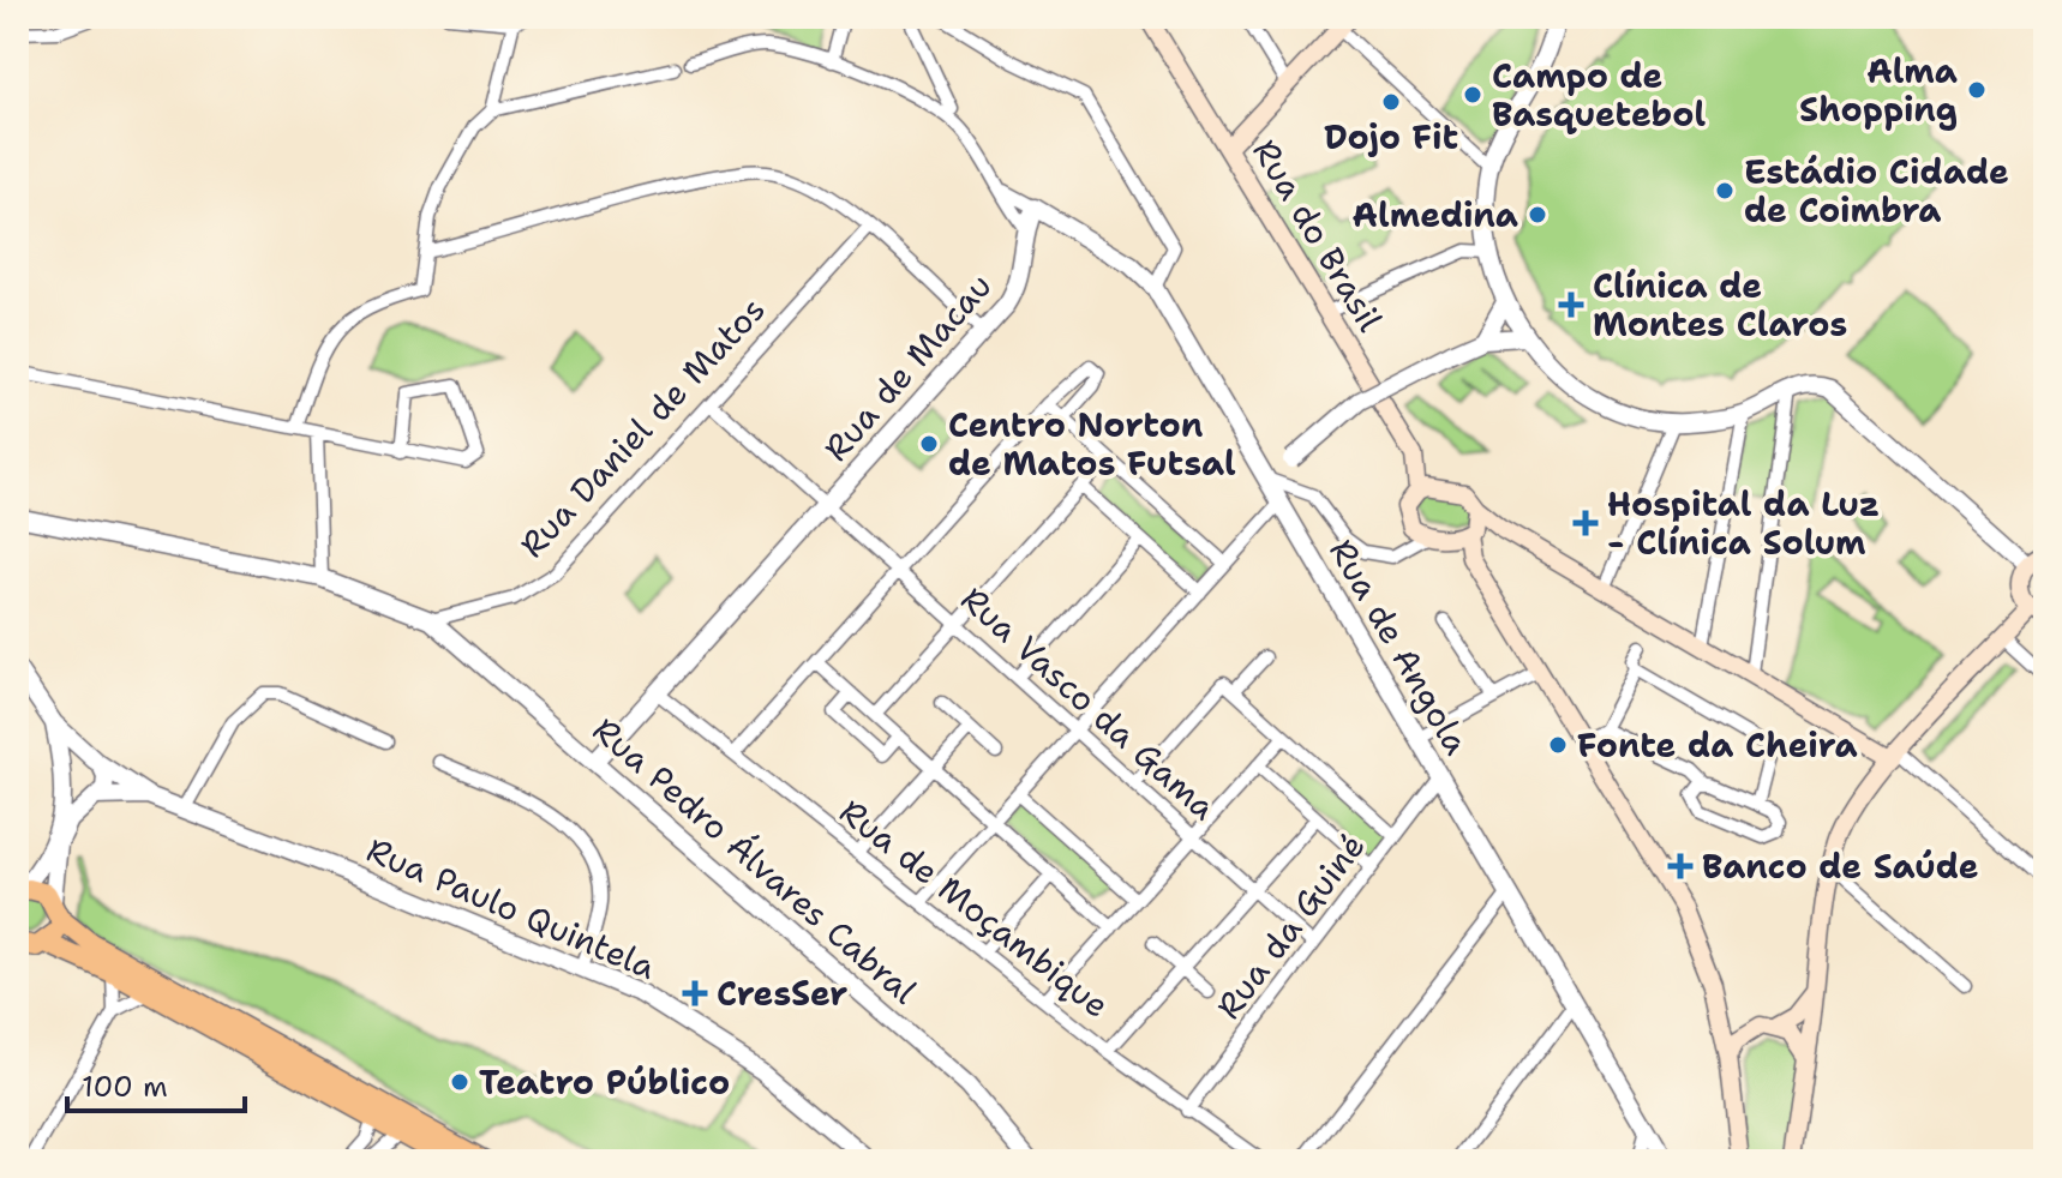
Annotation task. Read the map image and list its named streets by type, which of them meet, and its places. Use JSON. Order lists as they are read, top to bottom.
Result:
{
  "streets": {
    "main road": ["Rua do Brasil"],
    "street": [
      "Rua de Macau",
      "Rua Daniel de Matos",
      "Rua de Angola",
      "Rua Vasco da Gama",
      "Rua Pedro Álvares Cabral",
      "Rua Paulo Quintela",
      "Rua de Moçambique",
      "Rua da Guiné"
    ]
  },
  "crossings": [
    ["Rua de Macau", "Rua de Angola"],
    ["Rua de Macau", "Rua Vasco da Gama"],
    ["Rua de Macau", "Rua Pedro Álvares Cabral"],
    ["Rua de Macau", "Rua de Moçambique"],
    ["Rua Daniel de Matos", "Rua Vasco da Gama"],
    ["Rua Daniel de Matos", "Rua Pedro Álvares Cabral"],
    ["Rua de Angola", "Rua da Guiné"],
    ["Rua Vasco da Gama", "Rua da Guiné"],
    ["Rua de Moçambique", "Rua da Guiné"]
  ],
  "places": {
    "other": [
      "Alma Shopping",
      "Campo de Basquetebol",
      "Dojo Fit",
      "Estádio Cidade de Coimbra",
      "Almedina",
      "Centro Norton de Matos Futsal",
      "Fonte da Cheira",
      "Teatro Público"
    ],
    "health": [
      "Clínica de Montes Claros",
      "Hospital da Luz - Clínica Solum",
      "Banco de Saúde",
      "CresSer"
    ]
  },
  "scale_bar": "100 m"
}
